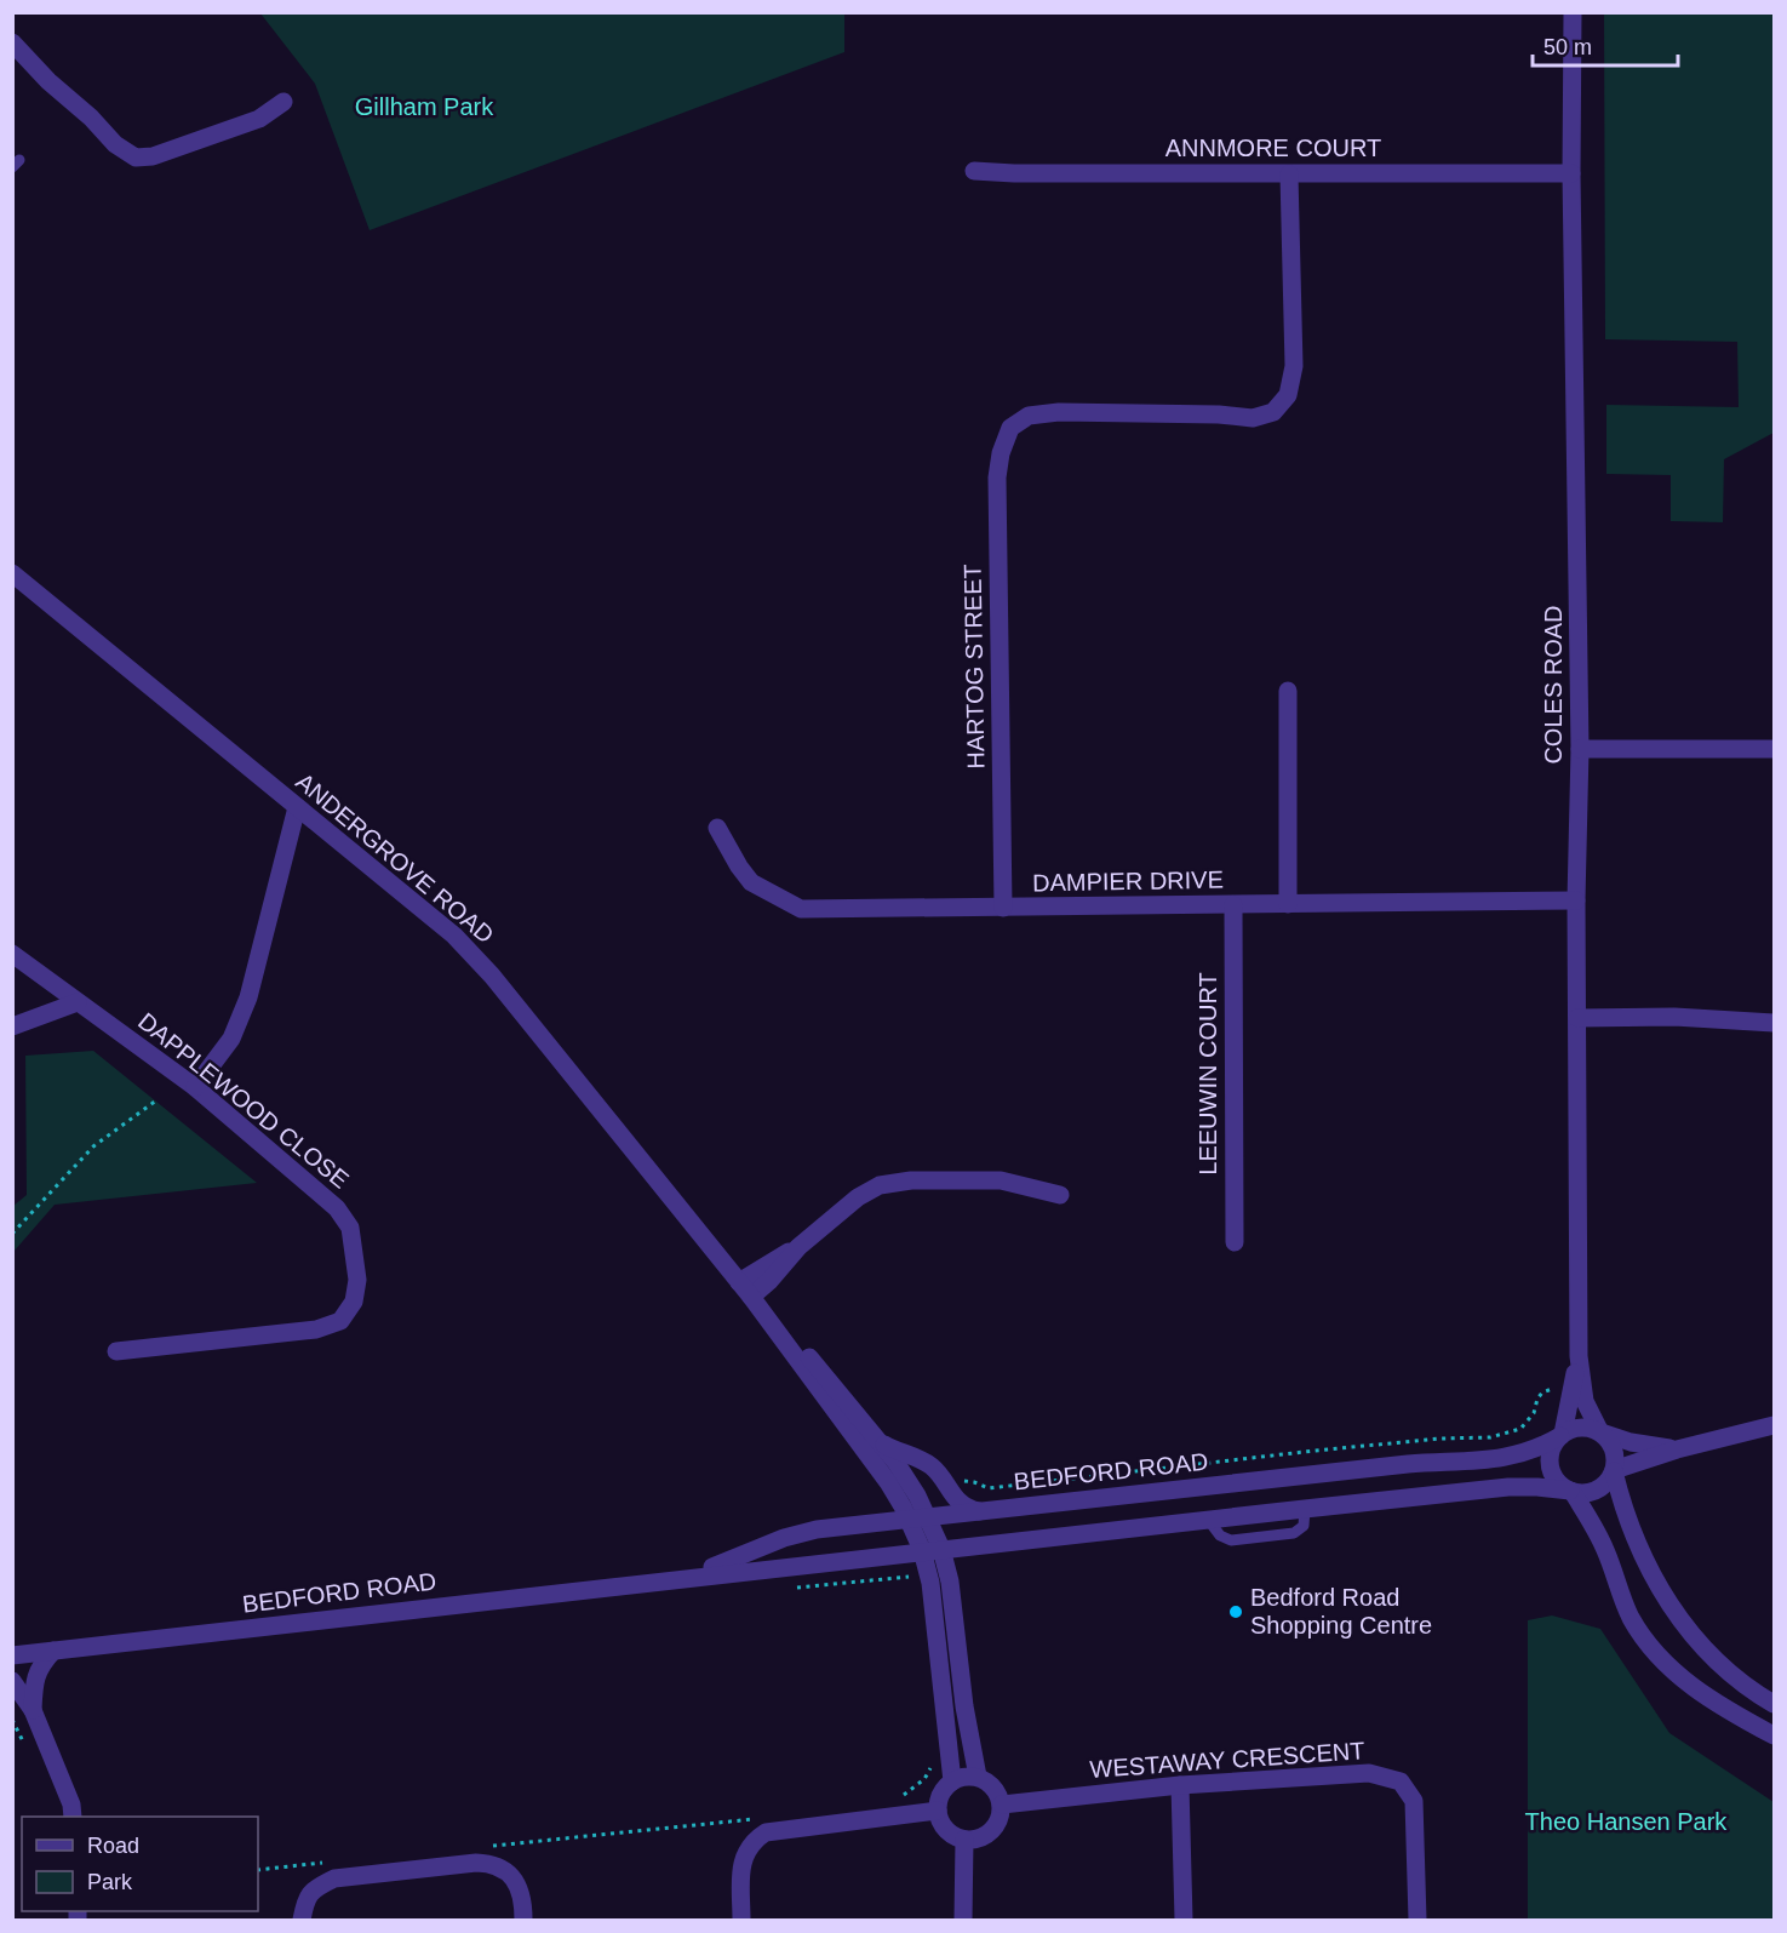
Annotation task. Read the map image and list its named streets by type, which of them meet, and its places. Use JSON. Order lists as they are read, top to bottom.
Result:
{
  "streets": {
    "street": [
      "ANNMORE COURT",
      "HARTOG STREET",
      "COLES ROAD",
      "ANDERGROVE ROAD",
      "DAMPIER DRIVE",
      "LEEUWIN COURT",
      "DAPPLEWOOD CLOSE",
      "BEDFORD ROAD",
      "WESTAWAY CRESCENT"
    ]
  },
  "crossings": [
    ["ANNMORE COURT", "HARTOG STREET"],
    ["ANNMORE COURT", "COLES ROAD"],
    ["HARTOG STREET", "DAMPIER DRIVE"],
    ["COLES ROAD", "DAMPIER DRIVE"],
    ["COLES ROAD", "BEDFORD ROAD"],
    ["ANDERGROVE ROAD", "BEDFORD ROAD"],
    ["ANDERGROVE ROAD", "WESTAWAY CRESCENT"],
    ["DAMPIER DRIVE", "LEEUWIN COURT"]
  ],
  "parks": ["Gillham Park", "Theo Hansen Park"],
  "places": ["Bedford Road Shopping Centre"],
  "legend": ["Road", "Park"],
  "scale_bar": "50 m"
}
